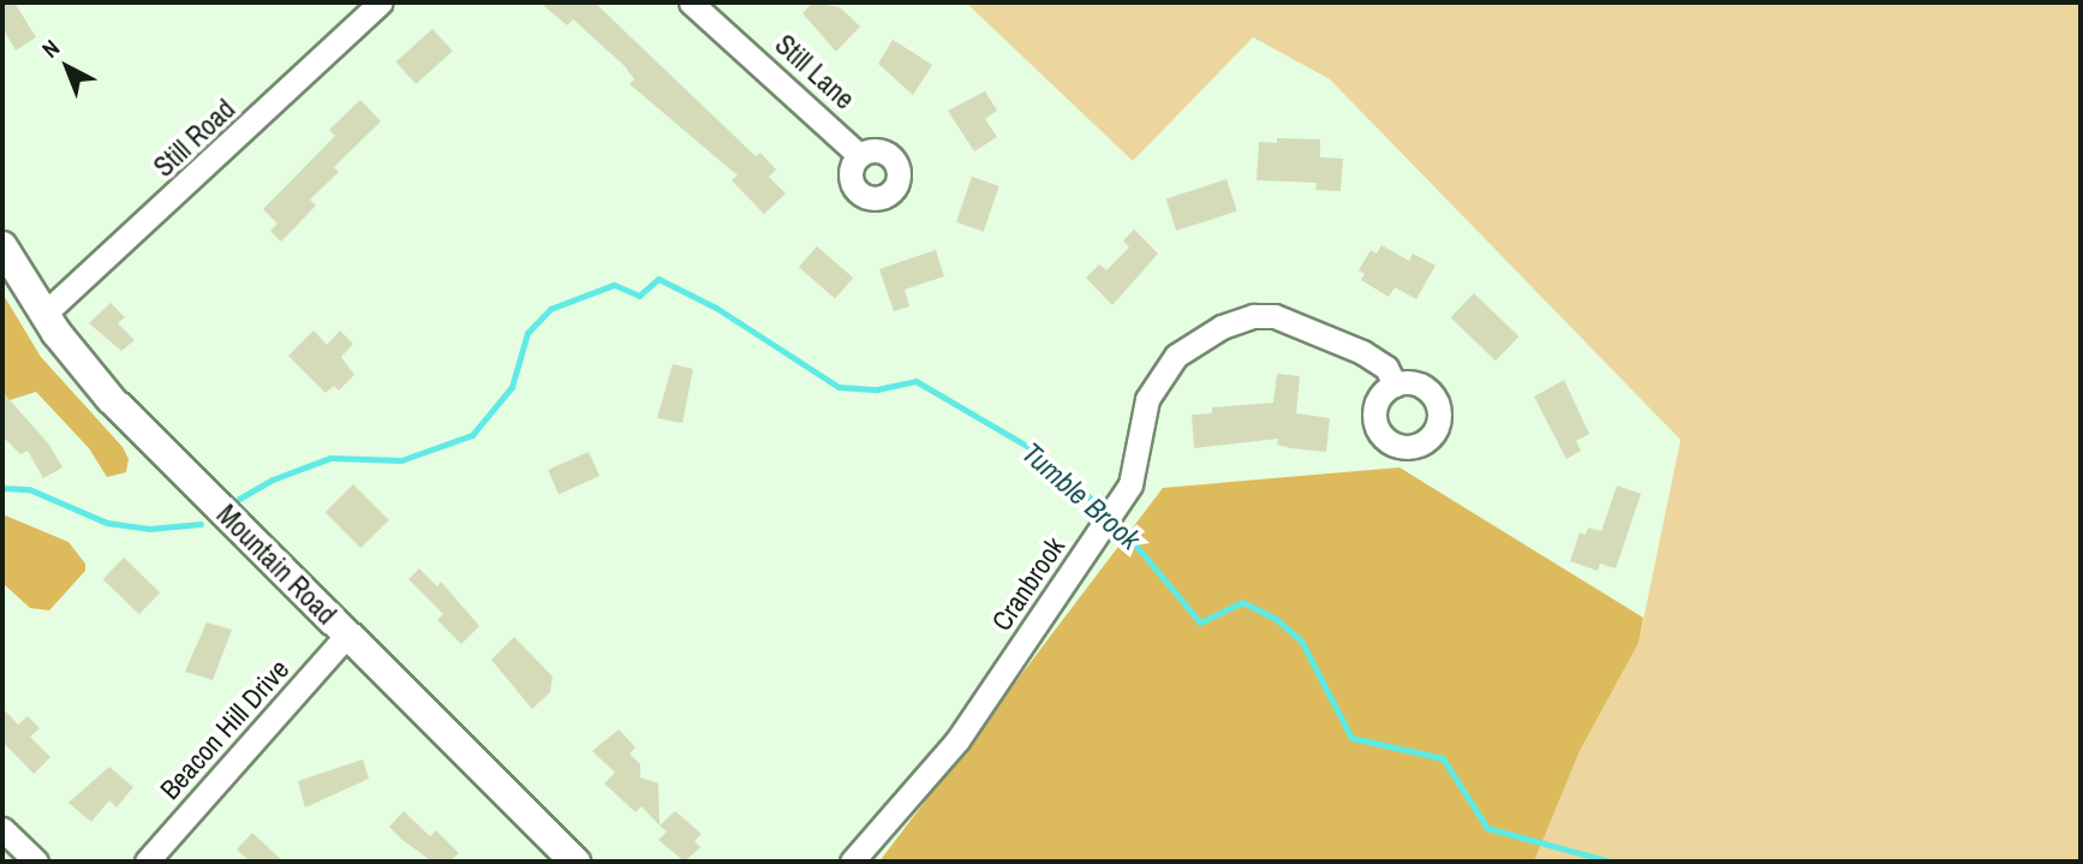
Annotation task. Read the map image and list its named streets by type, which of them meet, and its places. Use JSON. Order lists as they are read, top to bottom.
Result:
{
  "streets": {
    "main road": ["Mountain Road"],
    "street": [
      "Still Lane",
      "Still Road",
      "Cranbrook",
      "Beacon Hill Drive"
    ]
  },
  "crossings": [
    ["Still Road", "Mountain Road"],
    ["Mountain Road", "Beacon Hill Drive"]
  ],
  "water": ["Tumble Brook"],
  "north": "top left"
}
